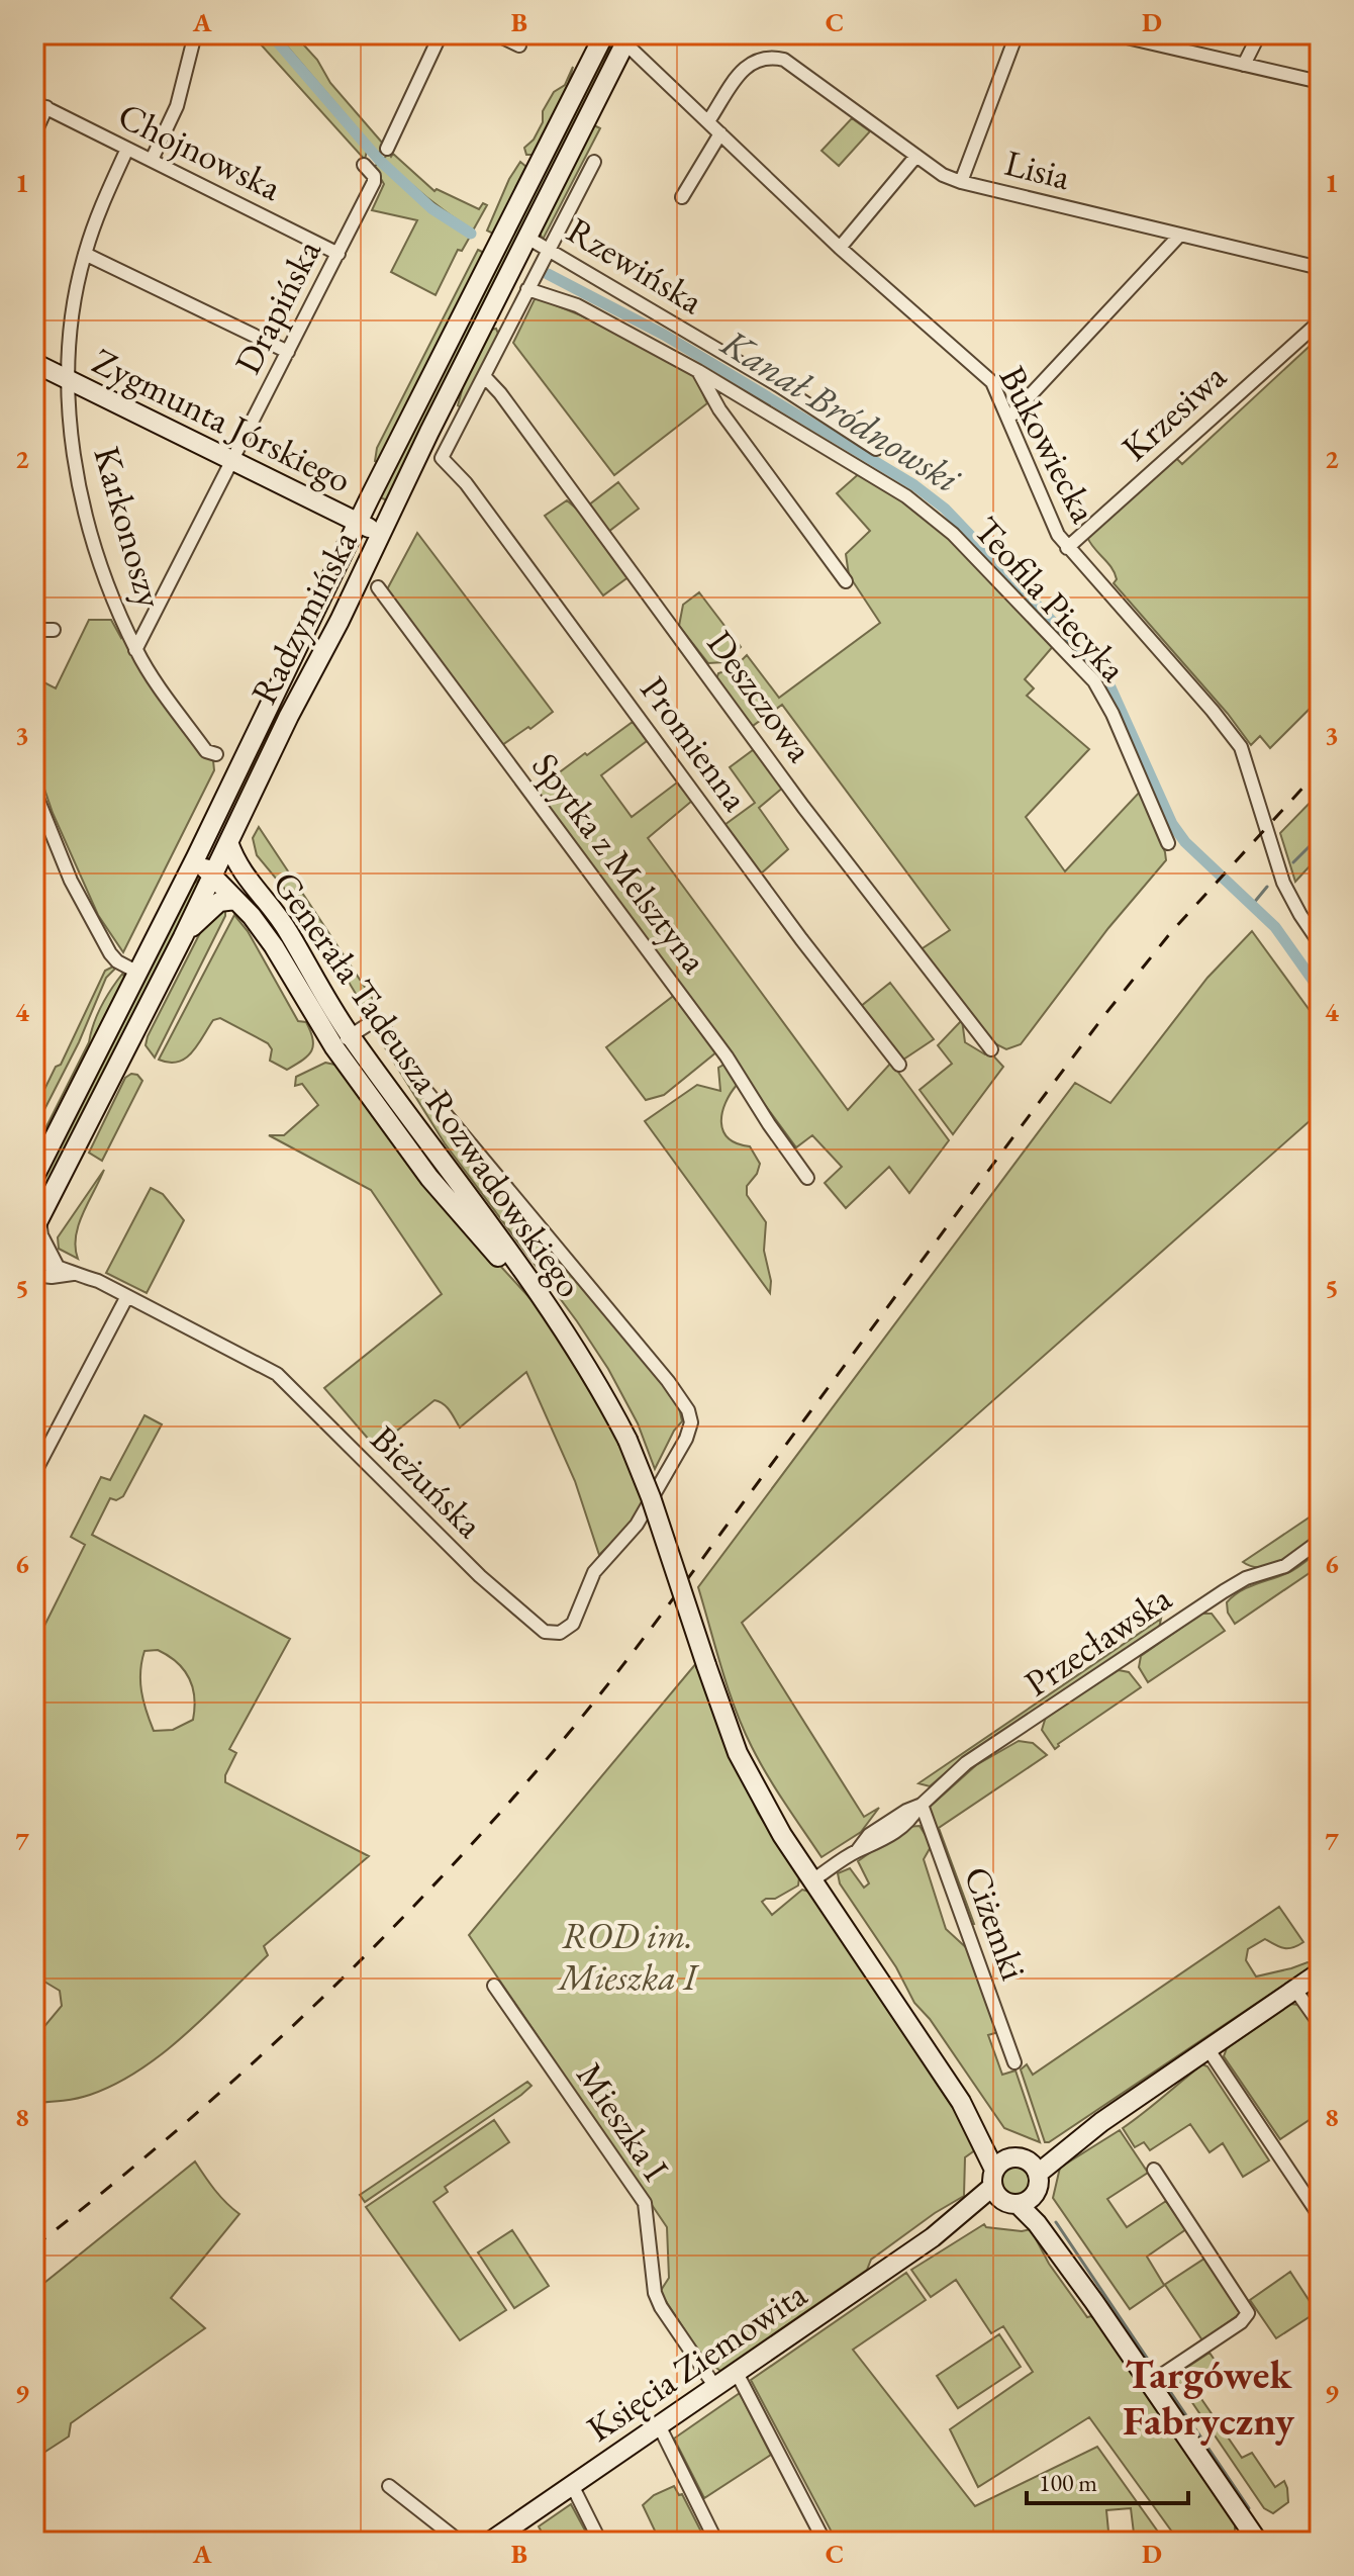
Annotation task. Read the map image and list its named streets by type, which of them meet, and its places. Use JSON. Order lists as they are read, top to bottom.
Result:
{
  "streets": {
    "street": [
      "Chojnowska",
      "Lisia",
      "Rzewińska",
      "Drapińska",
      "Krzesiwa",
      "Zygmunta Jórskiego",
      "Bukowiecka",
      "Karkonoszy",
      "Teofila Piecyka",
      "Radzymińska",
      "Deszczowa",
      "Promienna",
      "Spytka z Melsztyna",
      "Generała Tadeusza Rozwadowskiego",
      "Bieżuńska",
      "Przecławska",
      "Ciżemki",
      "Mieszka I",
      "Księcia Ziemowita"
    ]
  },
  "crossings": [
    ["Chojnowska", "Drapińska"],
    ["Chojnowska", "Karkonoszy"],
    ["Lisia", "Bukowiecka"],
    ["Rzewińska", "Radzymińska"],
    ["Drapińska", "Zygmunta Jórskiego"],
    ["Drapińska", "Karkonoszy"],
    ["Krzesiwa", "Bukowiecka"],
    ["Zygmunta Jórskiego", "Karkonoszy"],
    ["Zygmunta Jórskiego", "Radzymińska"],
    ["Bukowiecka", "Radzymińska"],
    ["Radzymińska", "Generała Tadeusza Rozwadowskiego"],
    ["Deszczowa", "Promienna"],
    ["Generała Tadeusza Rozwadowskiego", "Bieżuńska"],
    ["Generała Tadeusza Rozwadowskiego", "Przecławska"],
    ["Generała Tadeusza Rozwadowskiego", "Księcia Ziemowita"],
    ["Przecławska", "Ciżemki"],
    ["Mieszka I", "Księcia Ziemowita"]
  ],
  "districts": ["Targówek Fabryczny"],
  "water": ["Kanał Bródnowski"],
  "parks": ["ROD im. Mieszka I"],
  "scale_bar": "100 m",
  "grid": {
    "columns": [
      "A",
      "B",
      "C",
      "D"
    ],
    "rows": [
      "1",
      "2",
      "3",
      "4",
      "5",
      "6",
      "7",
      "8",
      "9"
    ]
  }
}
